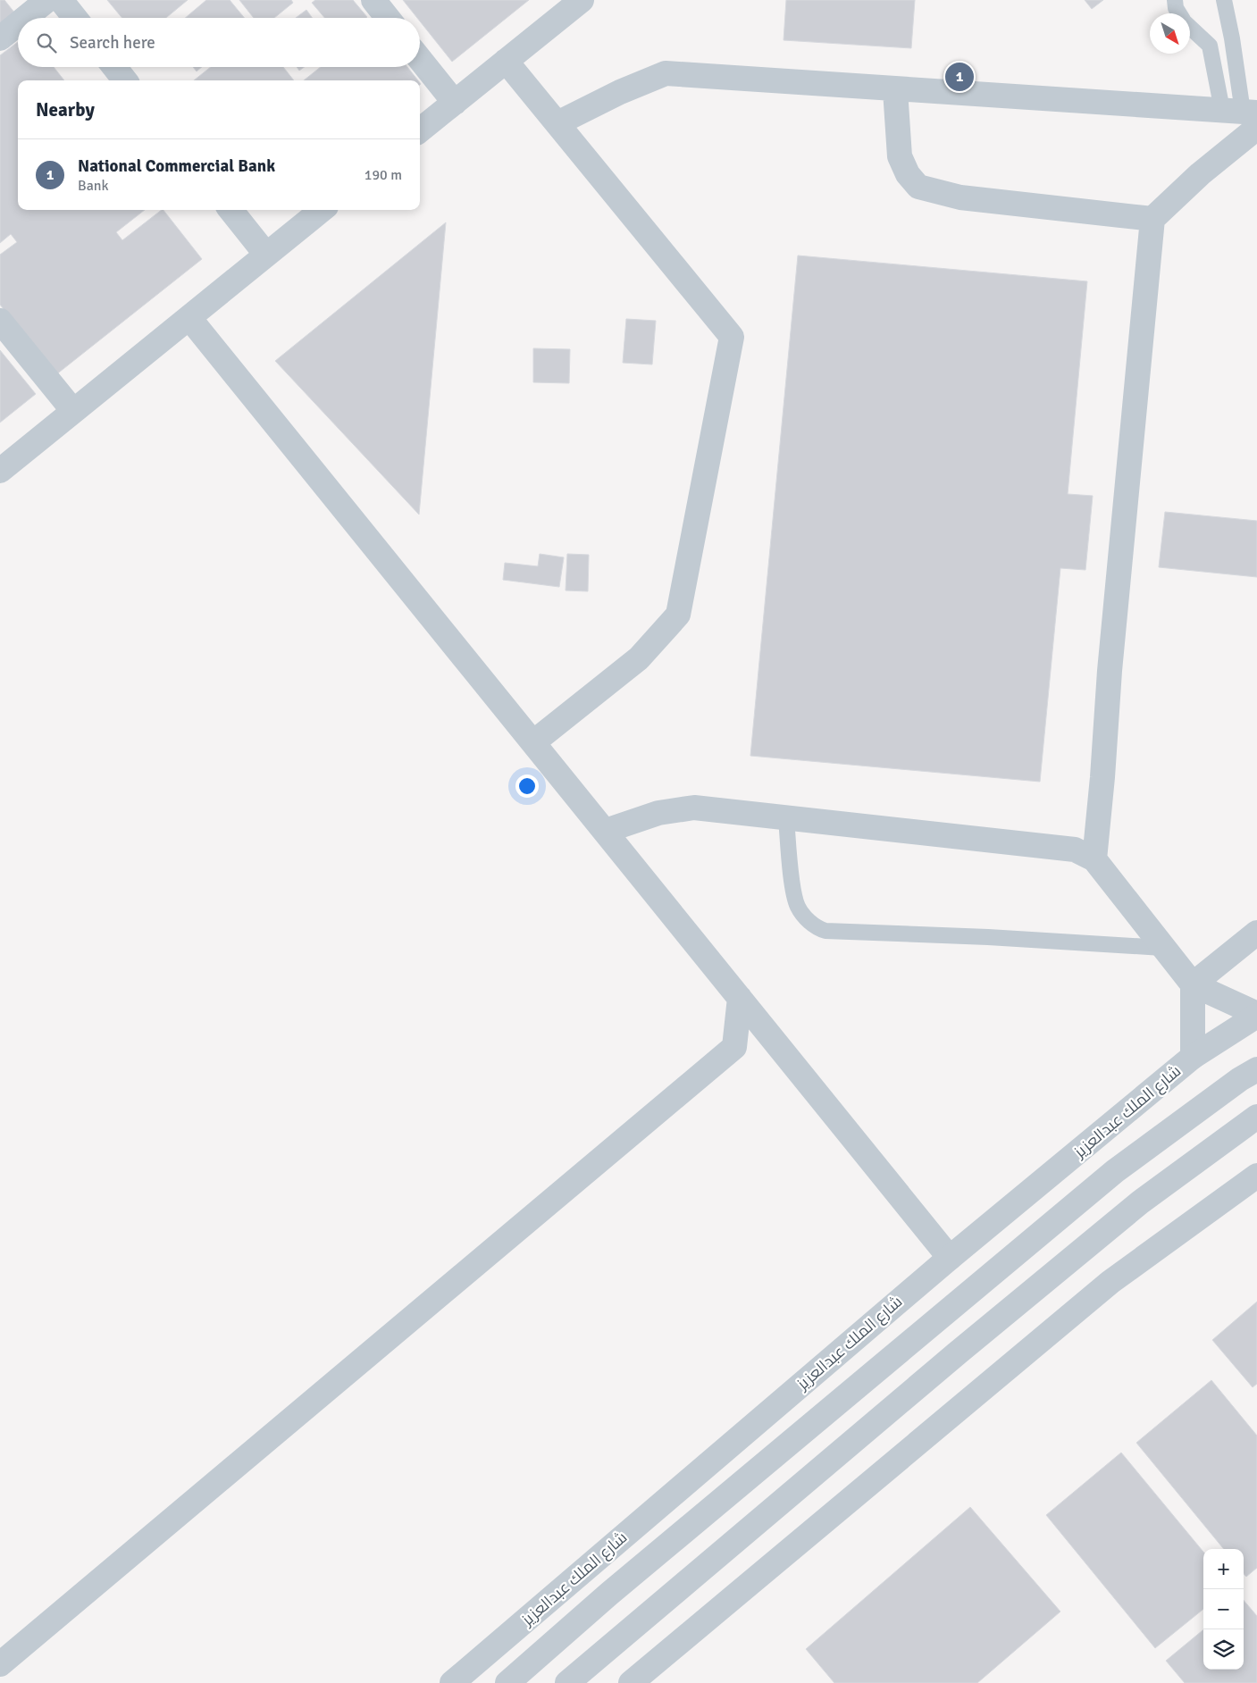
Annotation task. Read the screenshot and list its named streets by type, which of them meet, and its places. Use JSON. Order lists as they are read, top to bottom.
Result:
{
  "streets": {
    "street": ["شارع الملك عبدالعزيز"]
  },
  "north": "bottom right",
  "page": {
    "search": "Search here",
    "pins": "1",
    "heading": "Nearby",
    "list": [
      {
        "mark": "1",
        "name": "National Commercial Bank",
        "note": "Bank",
        "value": "190 m"
      }
    ],
    "map_buttons": ["+", "−"]
  }
}
